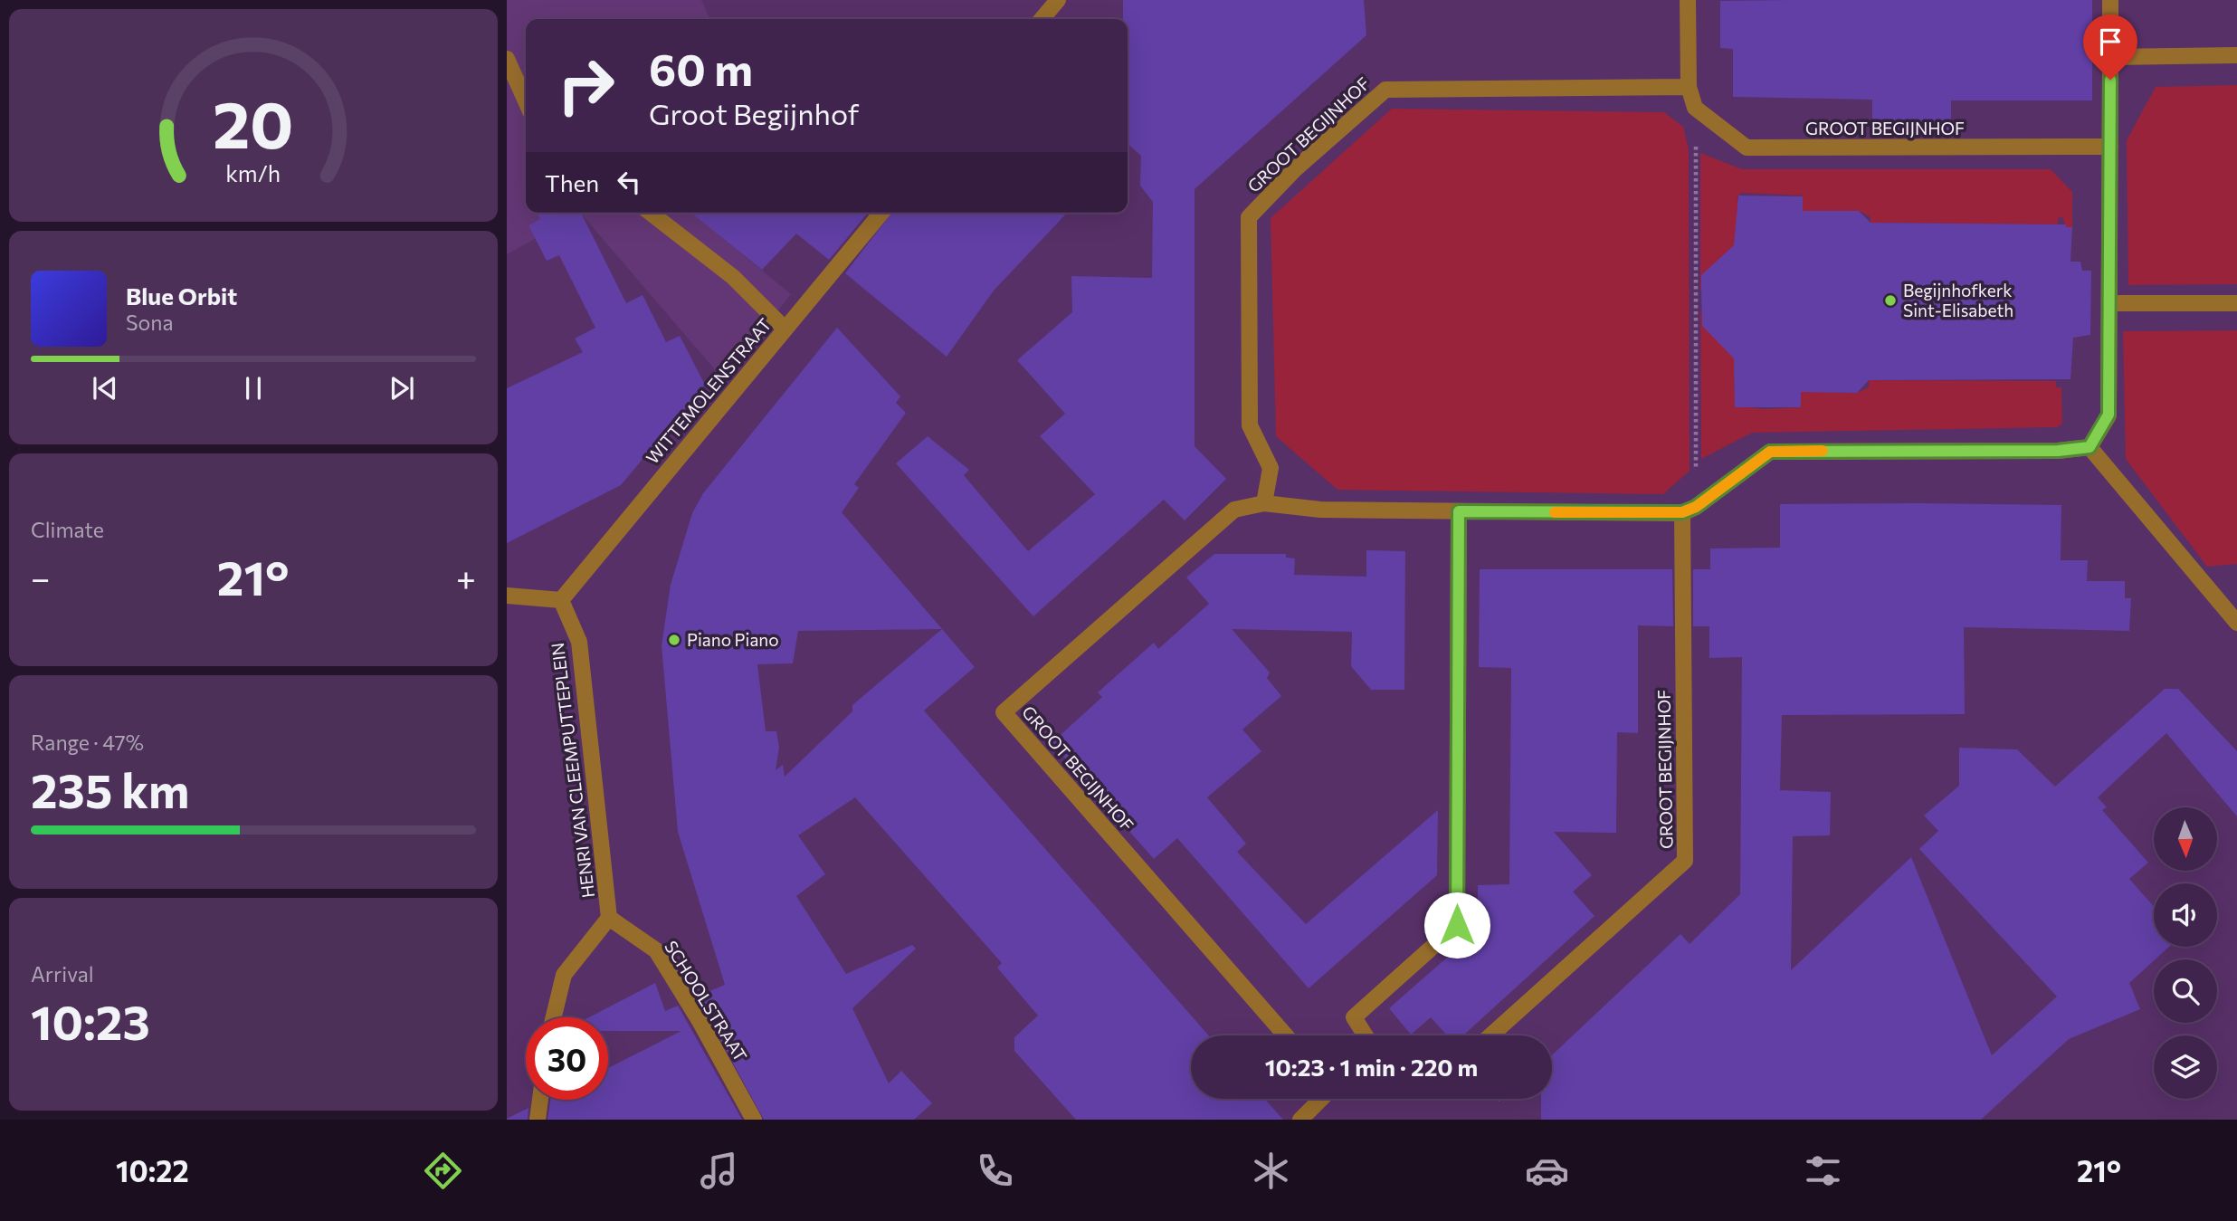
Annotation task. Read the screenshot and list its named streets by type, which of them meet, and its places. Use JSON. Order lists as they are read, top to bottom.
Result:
{
  "streets": {
    "street": [
      "GROOT BEGIJNHOF",
      "WITTEMOLENSTRAAT",
      "HENRI VAN CLEEMPUTTEPLEIN",
      "SCHOOLSTRAAT"
    ]
  },
  "crossings": [
    ["WITTEMOLENSTRAAT", "HENRI VAN CLEEMPUTTEPLEIN"],
    ["HENRI VAN CLEEMPUTTEPLEIN", "SCHOOLSTRAAT"]
  ],
  "places": ["Begijnhofkerk Sint-Elisabeth", "Piano Piano"],
  "north": "bottom",
  "page": {
    "turn": ["60 m", "Groot Begijnhof"],
    "then": "Then",
    "song": ["Blue Orbit", "Sona"],
    "tile": [
      "Climate",
      ["Range · 47%", "235 km"],
      ["Arrival", "10:23"]
    ],
    "heat": ["−", "21°", "+"],
    "limit": "30",
    "trip": "10:23 · 1 min · 220 m",
    "tabs": ["10:22", "21°"],
    "gauge": ["20", "km/h"]
  }
}
